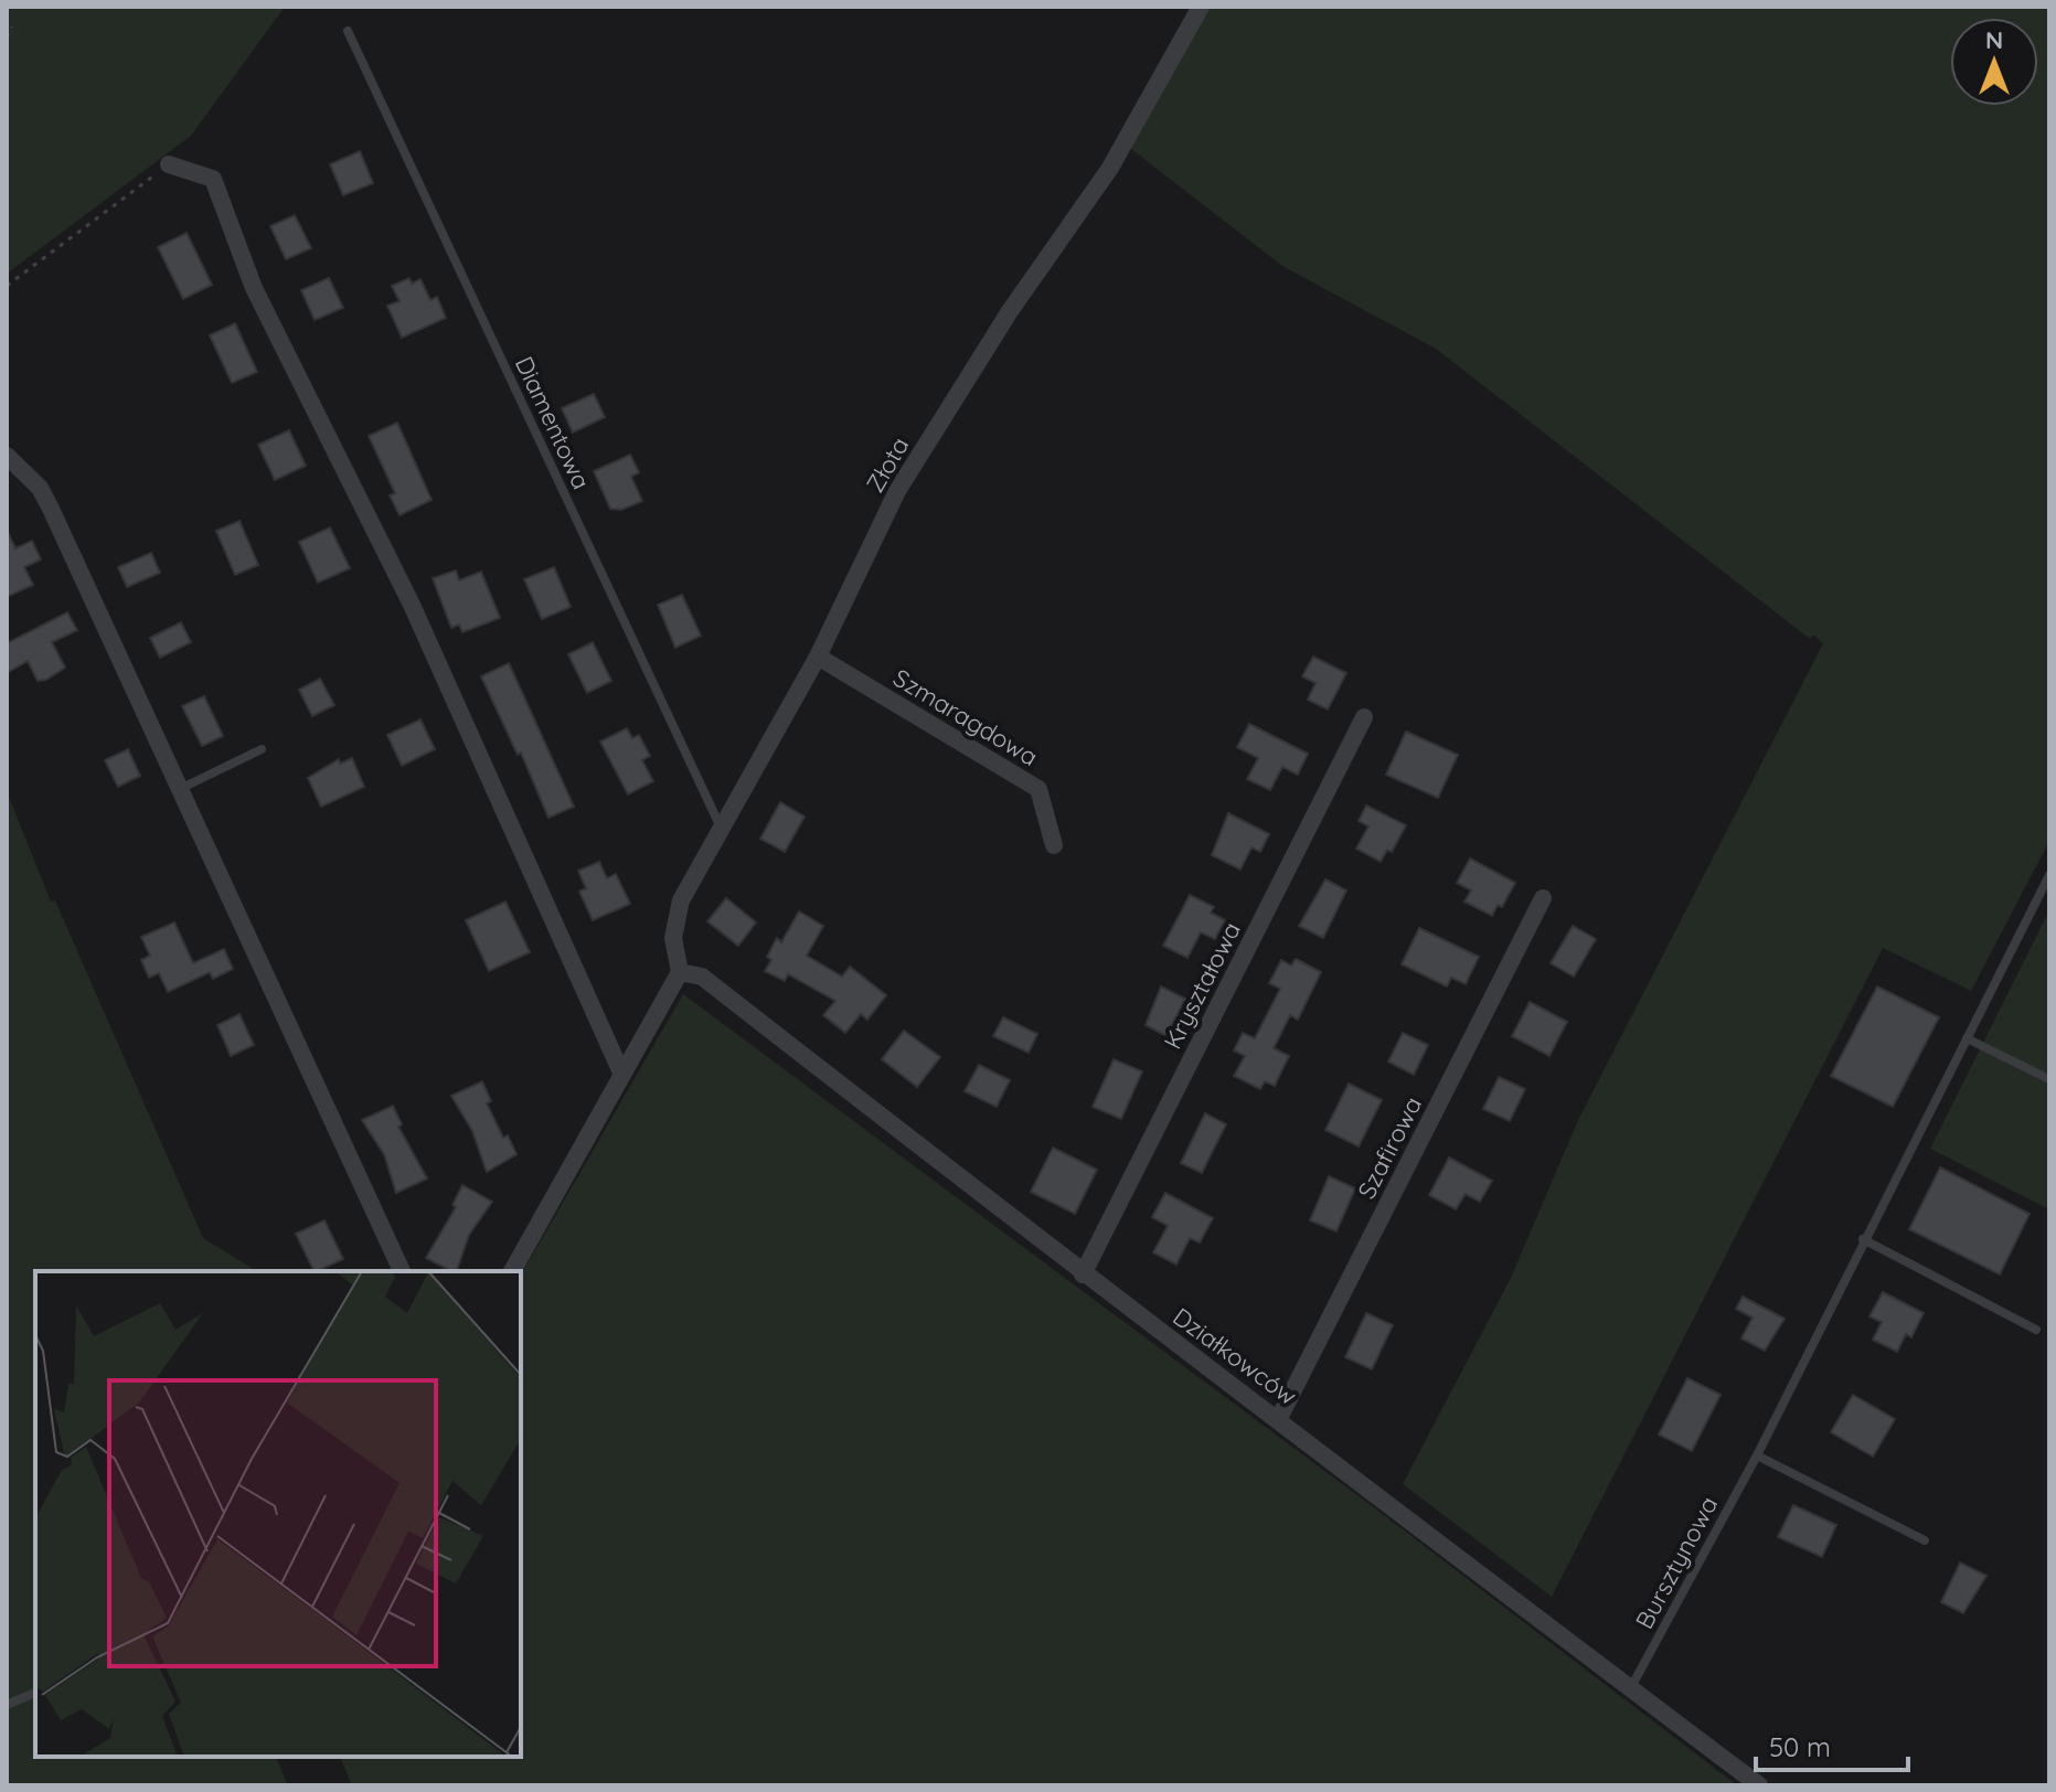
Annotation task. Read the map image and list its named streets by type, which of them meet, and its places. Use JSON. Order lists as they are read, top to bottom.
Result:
{
  "streets": {
    "street": [
      "Złota",
      "Szmaragdowa",
      "Kryształowa",
      "Szafirowa",
      "Działkowców"
    ],
    "lane": ["Diamentowa", "Bursztynowa"]
  },
  "crossings": [
    ["Diamentowa", "Złota"],
    ["Złota", "Szmaragdowa"],
    ["Złota", "Działkowców"],
    ["Kryształowa", "Działkowców"],
    ["Szafirowa", "Działkowców"],
    ["Działkowców", "Bursztynowa"]
  ],
  "scale_bar": "50 m",
  "north": "top"
}
